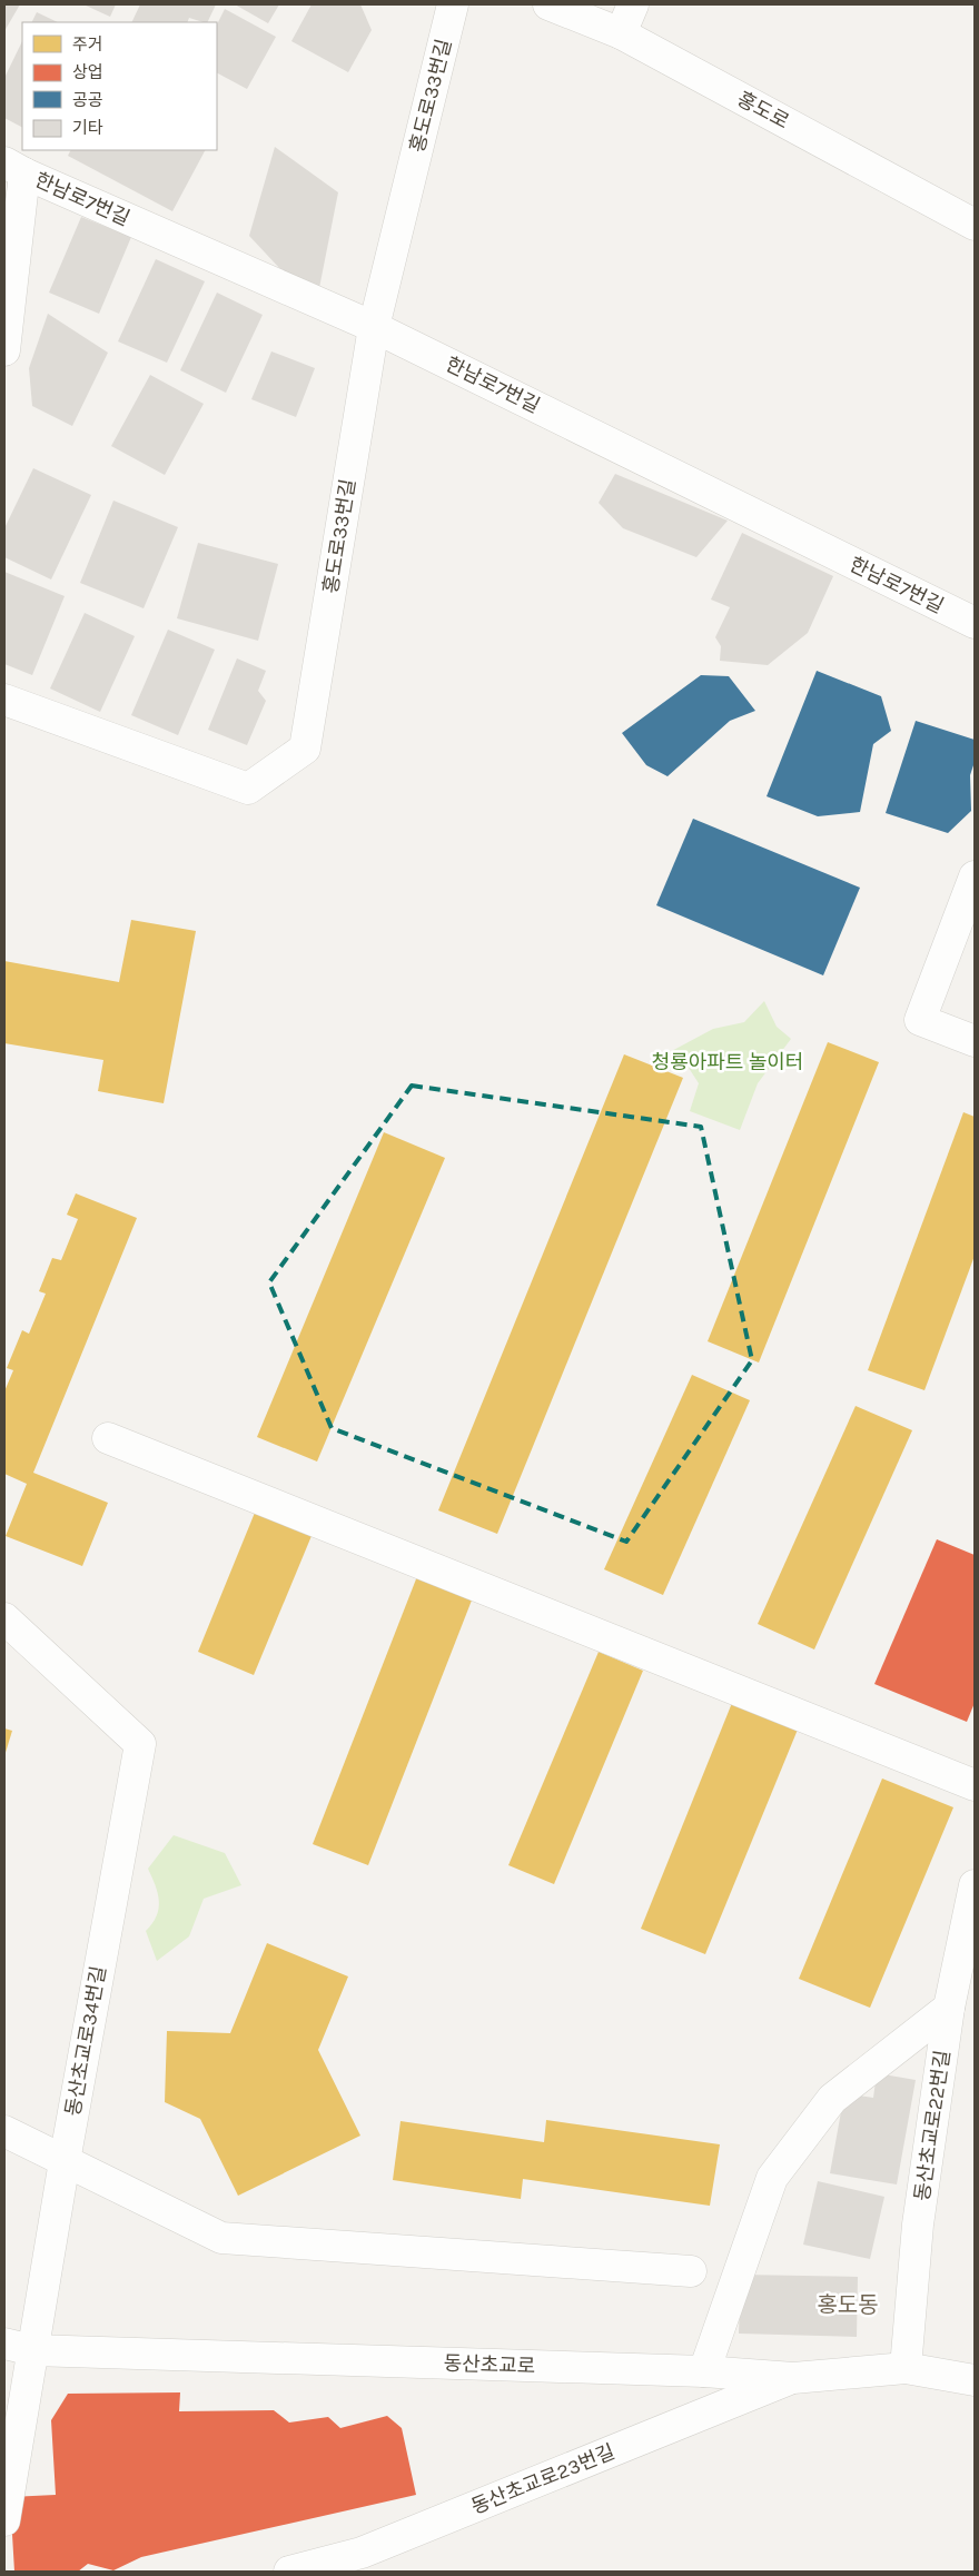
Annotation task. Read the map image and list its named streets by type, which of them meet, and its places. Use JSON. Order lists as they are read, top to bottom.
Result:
{
  "streets": {
    "street": [
      "홍도로33번길",
      "홍도로",
      "한남로7번길",
      "동산초교로34번길",
      "동산초교로22번길",
      "동산초교로",
      "동산초교로23번길"
    ]
  },
  "crossings": [
    ["홍도로33번길", "한남로7번길"],
    ["동산초교로34번길", "동산초교로"],
    ["동산초교로22번길", "동산초교로"],
    ["동산초교로", "동산초교로23번길"]
  ],
  "districts": ["홍도동"],
  "parks": ["청룡아파트 놀이터"],
  "legend": [
    "주거",
    "상업",
    "공공",
    "기타"
  ]
}
